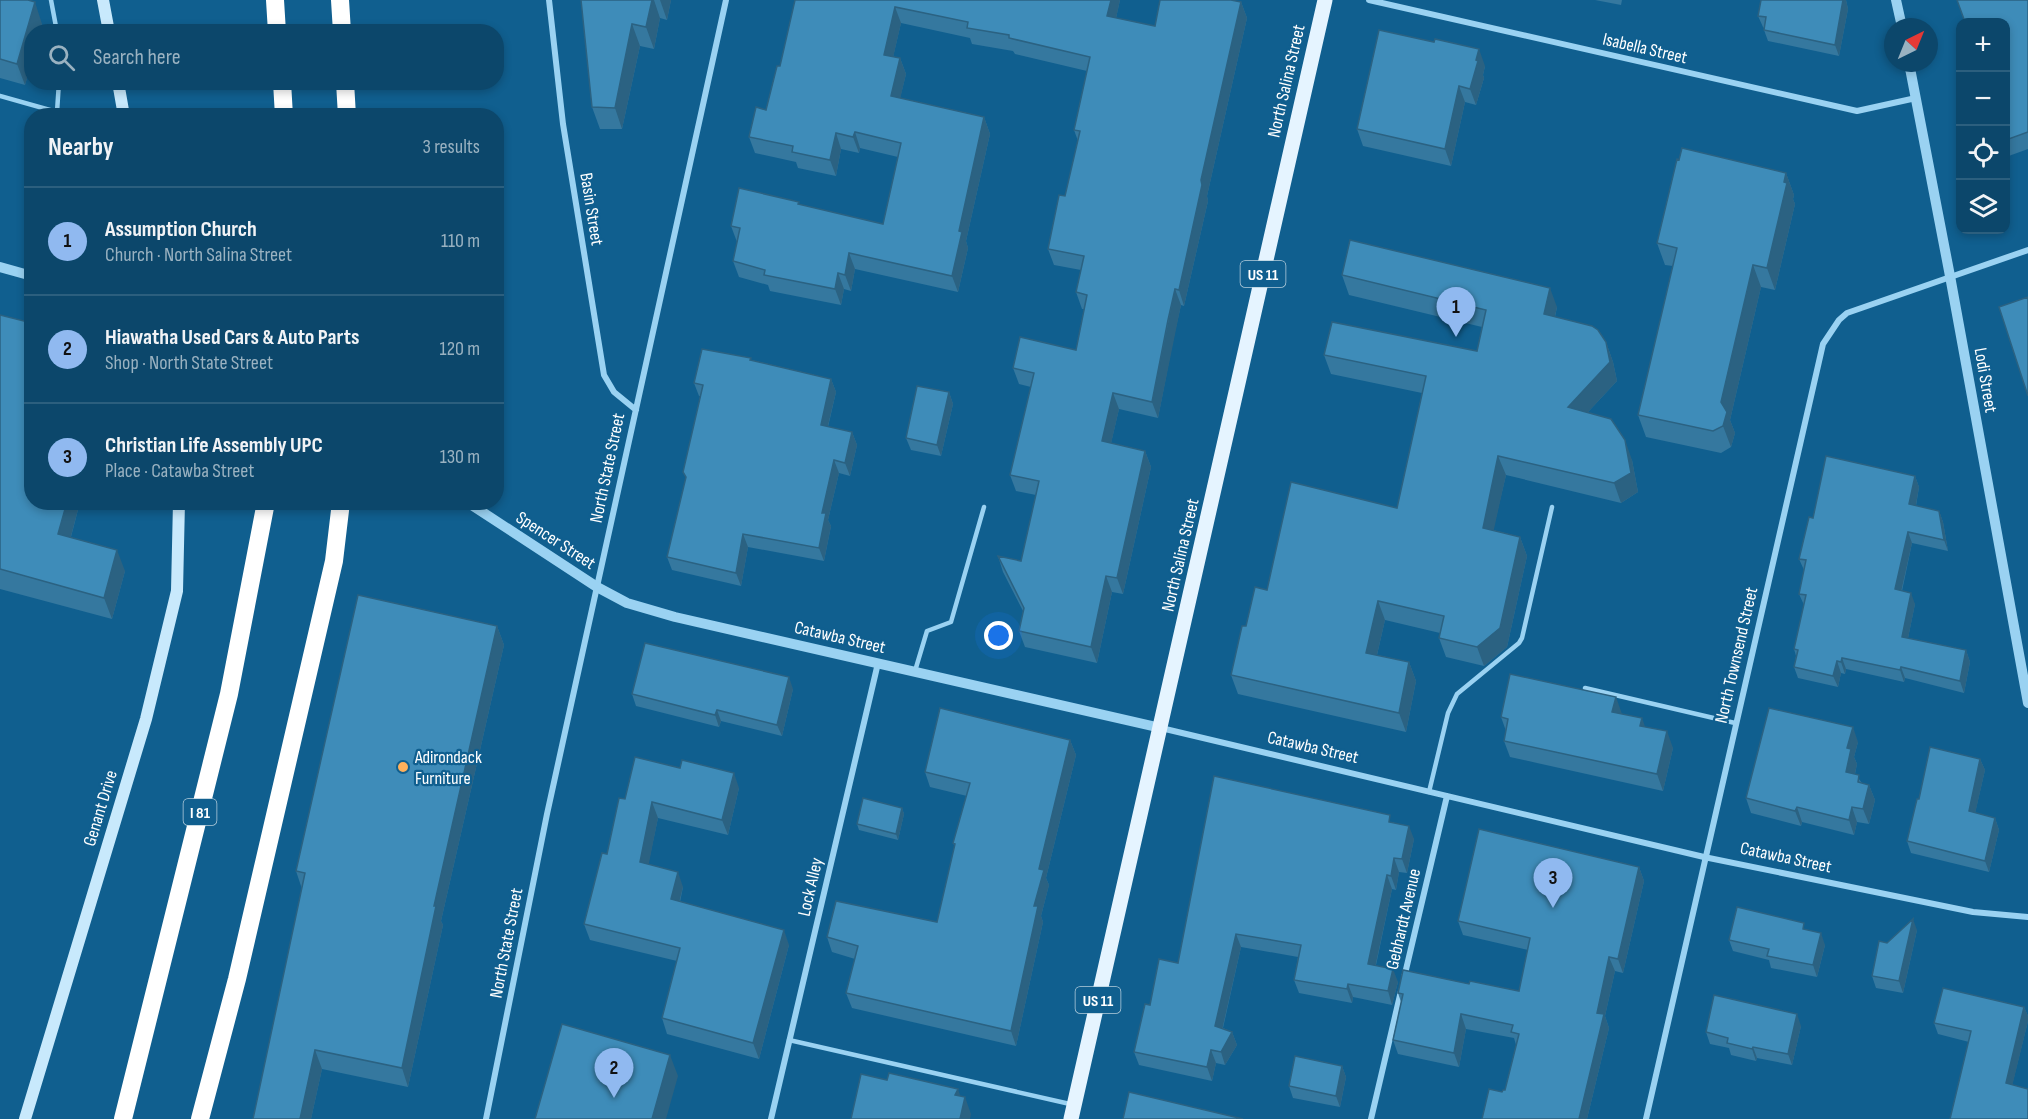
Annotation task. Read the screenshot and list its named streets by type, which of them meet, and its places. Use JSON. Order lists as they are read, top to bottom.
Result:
{
  "streets": {
    "highway": ["I 81"],
    "main road": ["North Salina Street", "US 11", "Genant Drive"],
    "street": [
      "Isabella Street",
      "Basin Street",
      "Lodi Street",
      "North State Street",
      "Spencer Street",
      "Catawba Street",
      "North Townsend Street",
      "Lock Alley",
      "Gebhardt Avenue"
    ]
  },
  "crossings": [
    ["Isabella Street", "Lodi Street"],
    ["North Salina Street", "Catawba Street"],
    ["Basin Street", "North State Street"],
    ["Lodi Street", "North Townsend Street"],
    ["North State Street", "Spencer Street"],
    ["North State Street", "Catawba Street"],
    ["Spencer Street", "Catawba Street"],
    ["Catawba Street", "North Townsend Street"],
    ["Catawba Street", "Lock Alley"],
    ["Catawba Street", "Gebhardt Avenue"]
  ],
  "places": ["Adirondack Furniture"],
  "north": "top right",
  "page": {
    "map_buttons": ["+", "−"],
    "search": "Search here",
    "heading": ["Nearby", "3 results"],
    "list": [
      {
        "mark": "1",
        "name": "Assumption Church",
        "note": "Church · North Salina Street",
        "value": "110 m"
      },
      {
        "mark": "2",
        "name": "Hiawatha Used Cars & Auto Parts",
        "note": "Shop · North State Street",
        "value": "120 m"
      },
      {
        "mark": "3",
        "name": "Christian Life Assembly UPC",
        "note": "Place · Catawba Street",
        "value": "130 m"
      }
    ],
    "pins": ["1", "3", "2"]
  }
}
